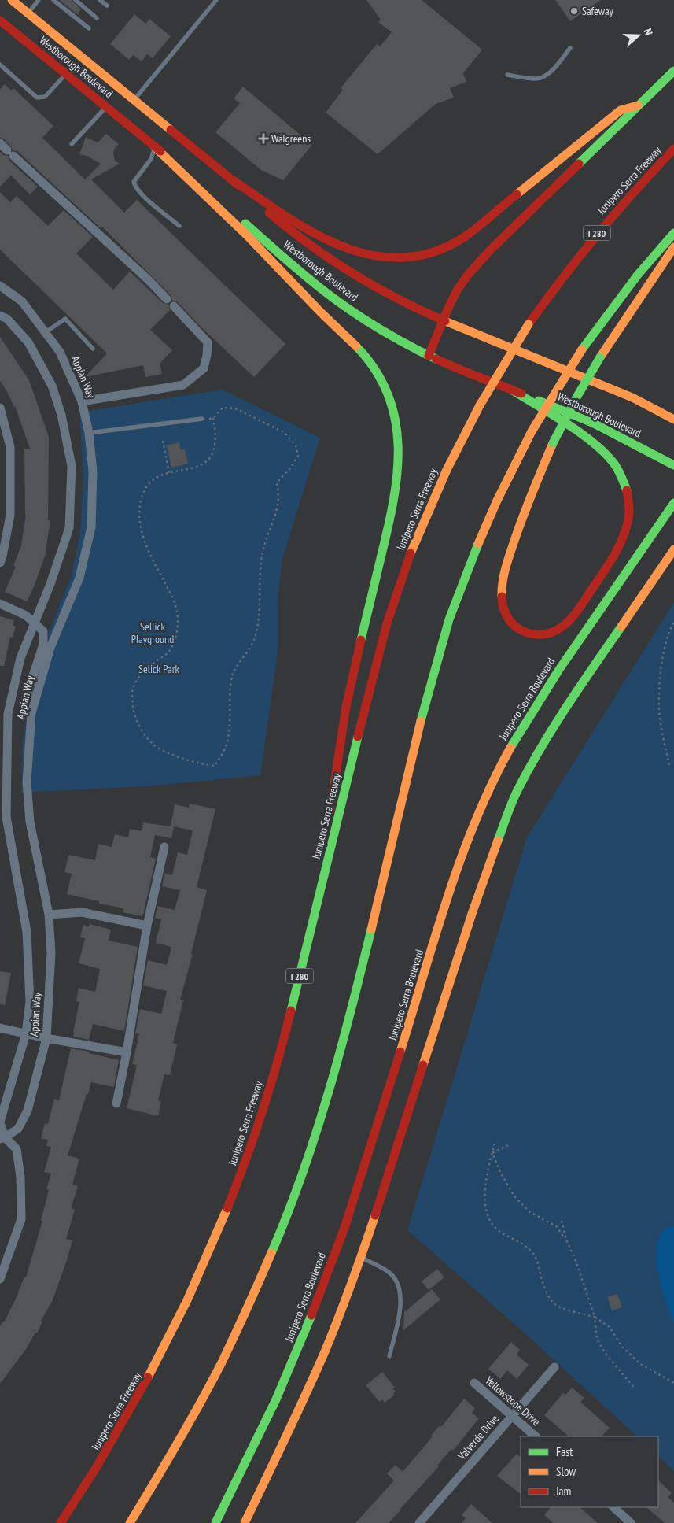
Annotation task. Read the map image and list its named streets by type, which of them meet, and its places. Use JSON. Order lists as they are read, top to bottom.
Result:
{
  "streets": {
    "main road": [
      "Westborough Boulevard",
      "Junipero Serra Freeway",
      "I 280",
      "Junipero Serra Boulevard"
    ],
    "street": ["Appian Way", "Yellowstone Drive", "Valverde Drive"]
  },
  "crossings": [
    ["Yellowstone Drive", "Valverde Drive"]
  ],
  "parks": ["Sellick Playground", "Selick Park"],
  "places": {
    "other": ["Safeway"],
    "health": ["Walgreens"]
  },
  "legend": ["Fast", "Slow", "Jam"],
  "north": "right"
}
